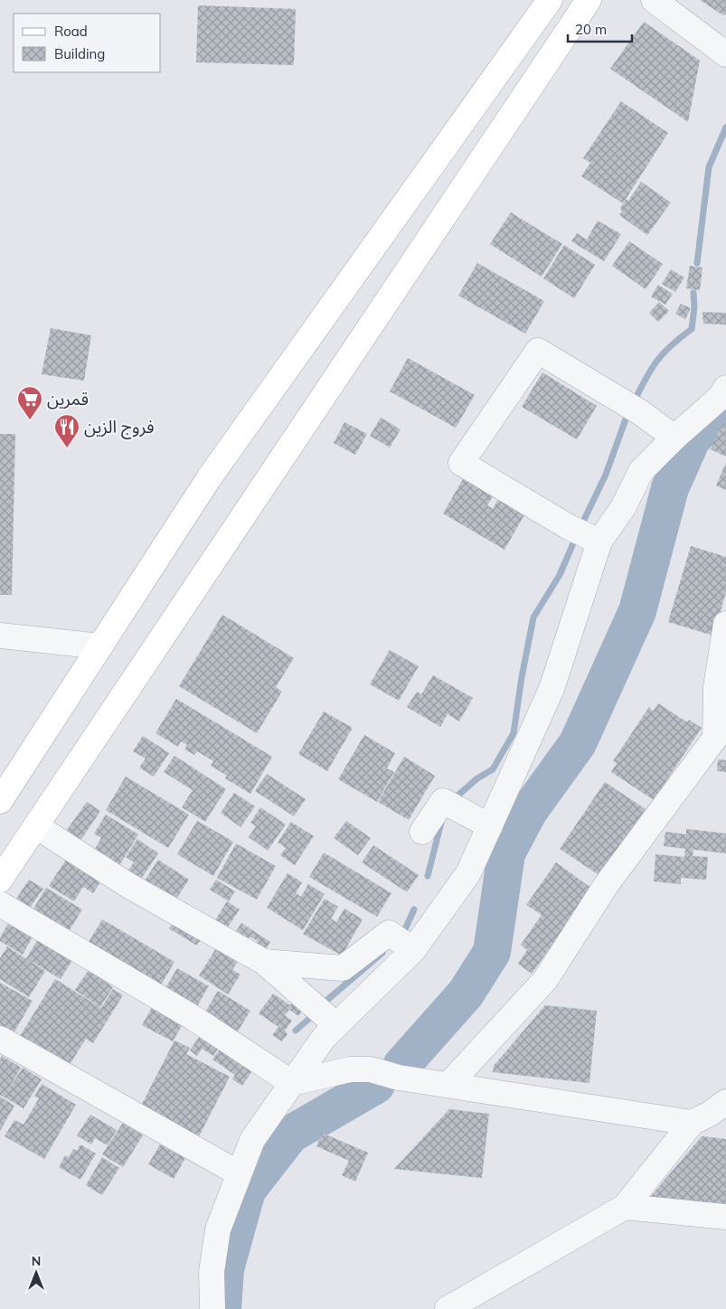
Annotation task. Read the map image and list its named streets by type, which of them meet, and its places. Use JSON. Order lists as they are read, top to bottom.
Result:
{
  "places": {
    "supermarket": ["قمرين"],
    "restaurant": ["فروج الزين"]
  },
  "legend": ["Road", "Building"],
  "scale_bar": "20 m",
  "north": "top"
}
